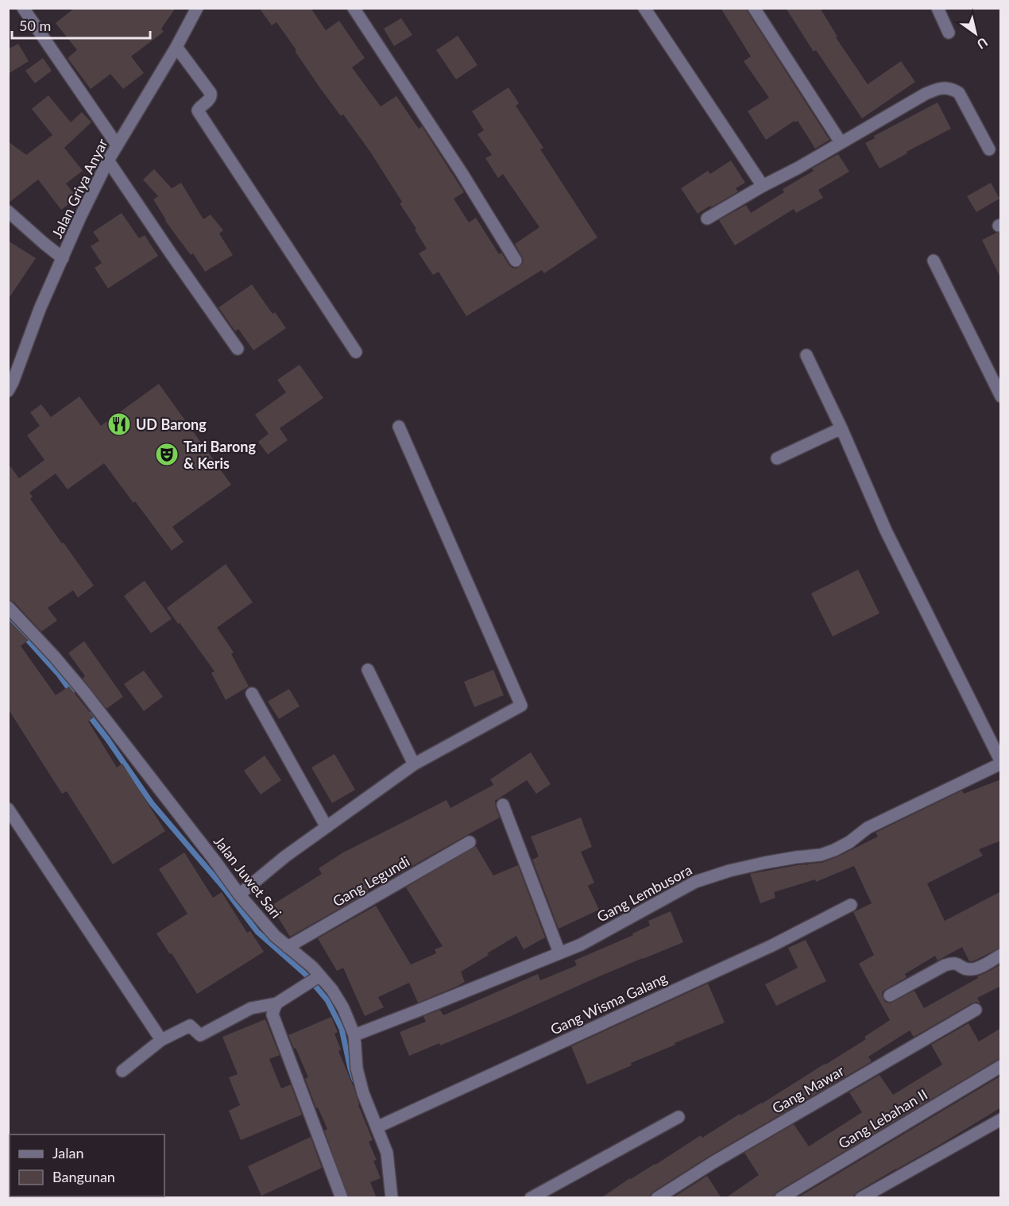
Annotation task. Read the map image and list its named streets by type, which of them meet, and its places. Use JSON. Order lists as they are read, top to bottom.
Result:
{
  "streets": {
    "street": [
      "Jalan Griya Anyar",
      "Jalan Juwet Sari",
      "Gang Legundi",
      "Gang Lembusora",
      "Gang Wisma Galang",
      "Gang Mawar",
      "Gang Lebahan II"
    ]
  },
  "crossings": [
    ["Jalan Juwet Sari", "Gang Legundi"],
    ["Jalan Juwet Sari", "Gang Lembusora"],
    ["Jalan Juwet Sari", "Gang Wisma Galang"]
  ],
  "places": {
    "restaurant": ["UD Barong"],
    "theatre": ["Tari Barong & Keris"]
  },
  "legend": ["Jalan", "Bangunan"],
  "scale_bar": "50 m",
  "north": "bottom right"
}
